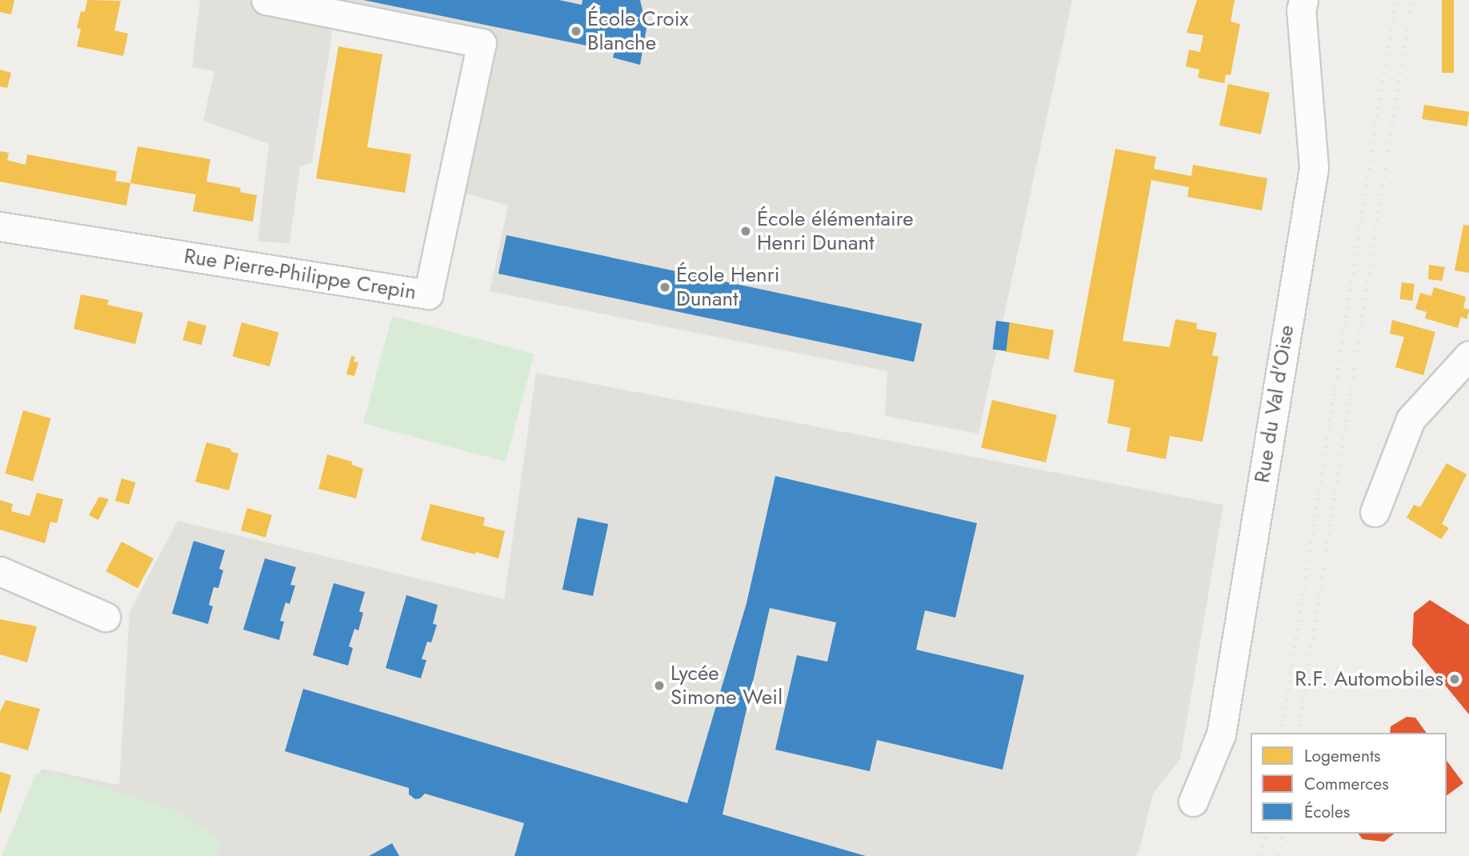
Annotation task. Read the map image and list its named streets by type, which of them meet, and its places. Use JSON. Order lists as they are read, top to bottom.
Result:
{
  "streets": {
    "street": ["Rue Pierre-Philippe Crepin", "Rue du Val d'Oise"]
  },
  "places": [
    "École Croix Blanche",
    "École élémentaire Henri Dunant",
    "École Henri Dunant",
    "R.F. Automobiles",
    "Lycée Simone Weil"
  ],
  "legend": ["Logements", "Commerces", "Écoles"]
}
